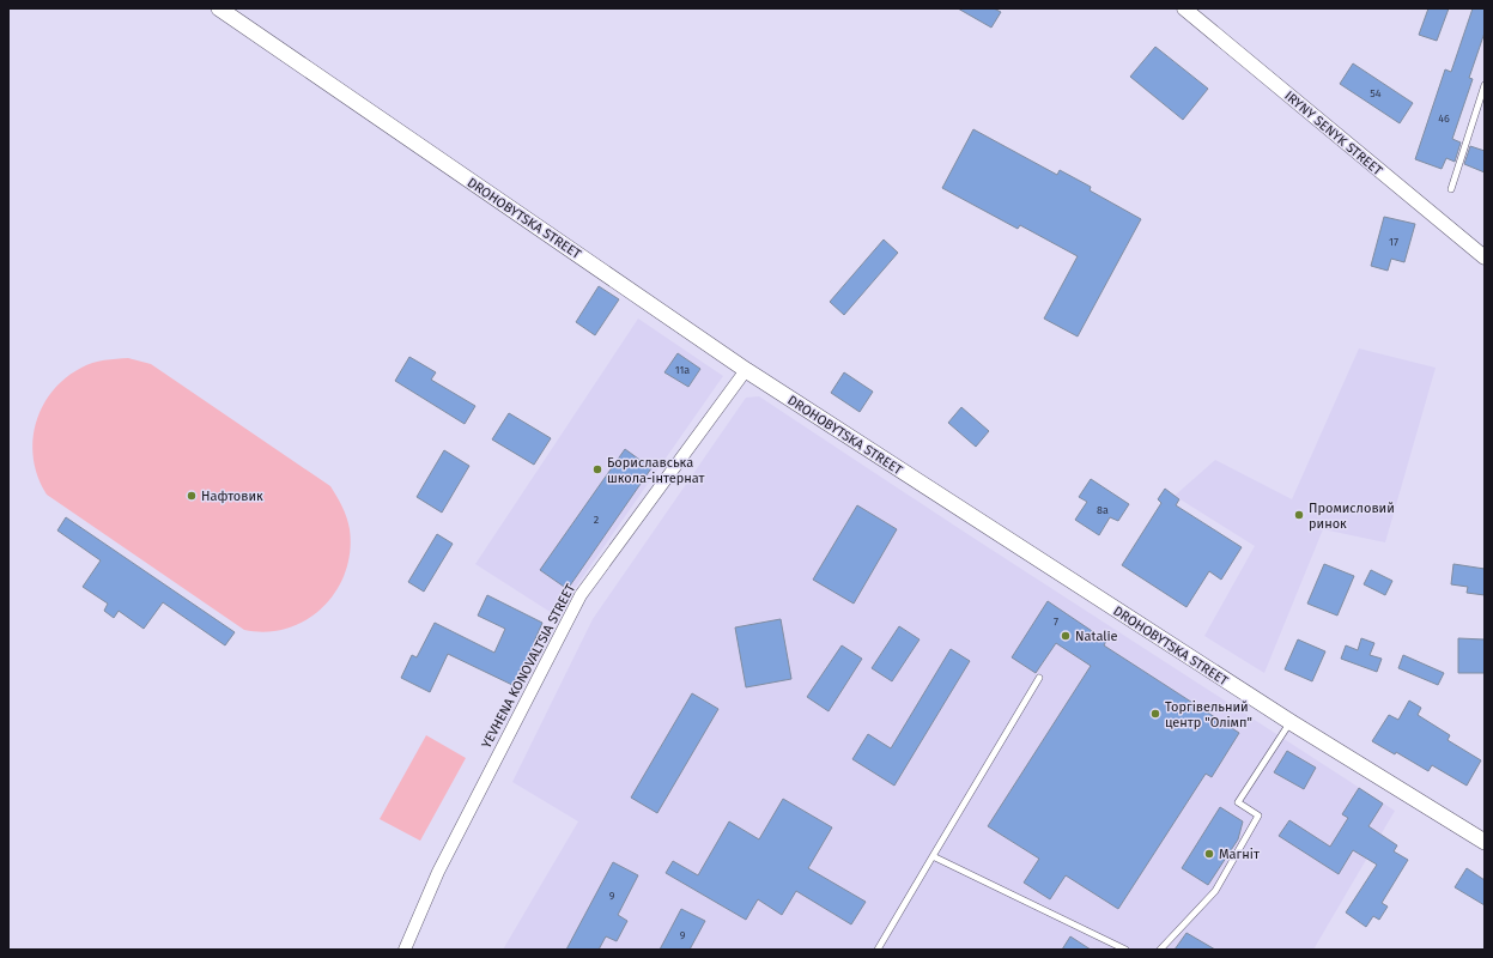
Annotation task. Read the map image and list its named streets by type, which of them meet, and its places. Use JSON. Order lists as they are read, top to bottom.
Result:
{
  "streets": {
    "main road": ["DROHOBYTSKA STREET"],
    "street": ["IRYNY SENYK STREET", "YEVHENA KONOVALTSIA STREET"]
  },
  "crossings": [
    ["DROHOBYTSKA STREET", "YEVHENA KONOVALTSIA STREET"]
  ],
  "places": [
    "Бориславська школа-інтернат",
    "Нафтовик",
    "Промисловий ринок",
    "Natalie",
    "Торгівельний центр \"Олімп\"",
    "Магніт"
  ],
  "house_numbers": [
    "54",
    "46",
    "17",
    "11а",
    "8а",
    "2",
    "7",
    "9",
    "9"
  ]
}
